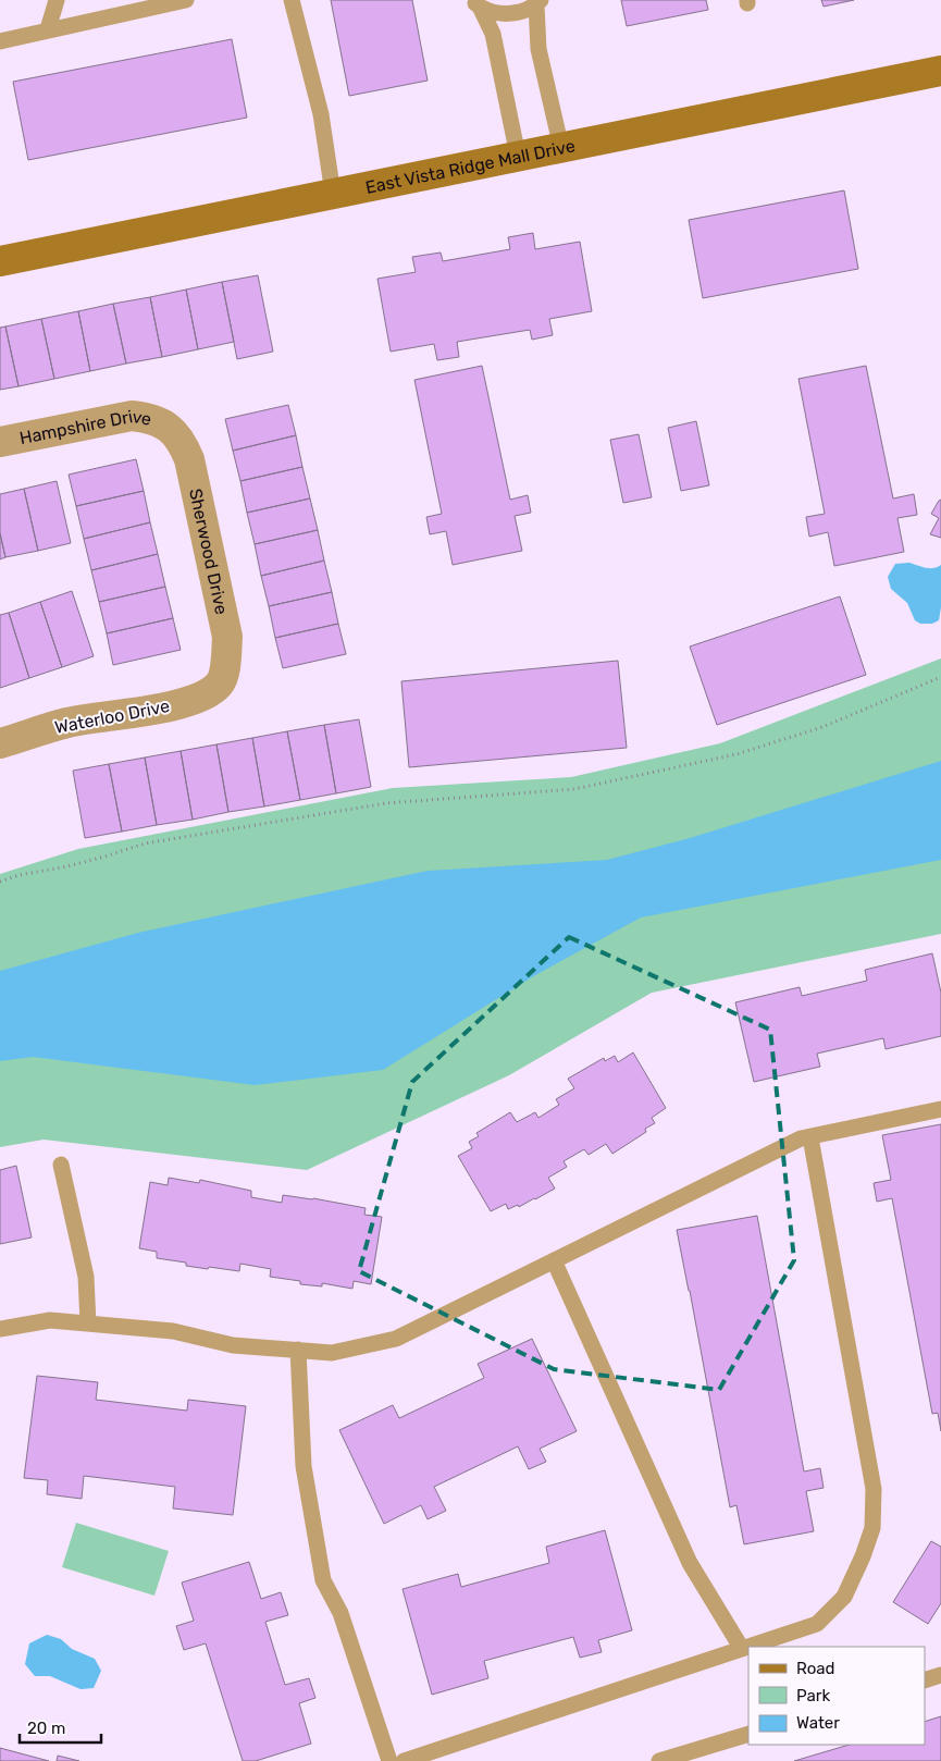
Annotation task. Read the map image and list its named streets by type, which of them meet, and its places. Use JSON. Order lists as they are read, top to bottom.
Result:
{
  "streets": {
    "main road": ["East Vista Ridge Mall Drive"],
    "street": ["Hampshire Drive", "Sherwood Drive", "Waterloo Drive"]
  },
  "crossings": [
    ["Hampshire Drive", "Sherwood Drive"],
    ["Sherwood Drive", "Waterloo Drive"]
  ],
  "legend": ["Road", "Park", "Water"],
  "scale_bar": "20 m"
}
